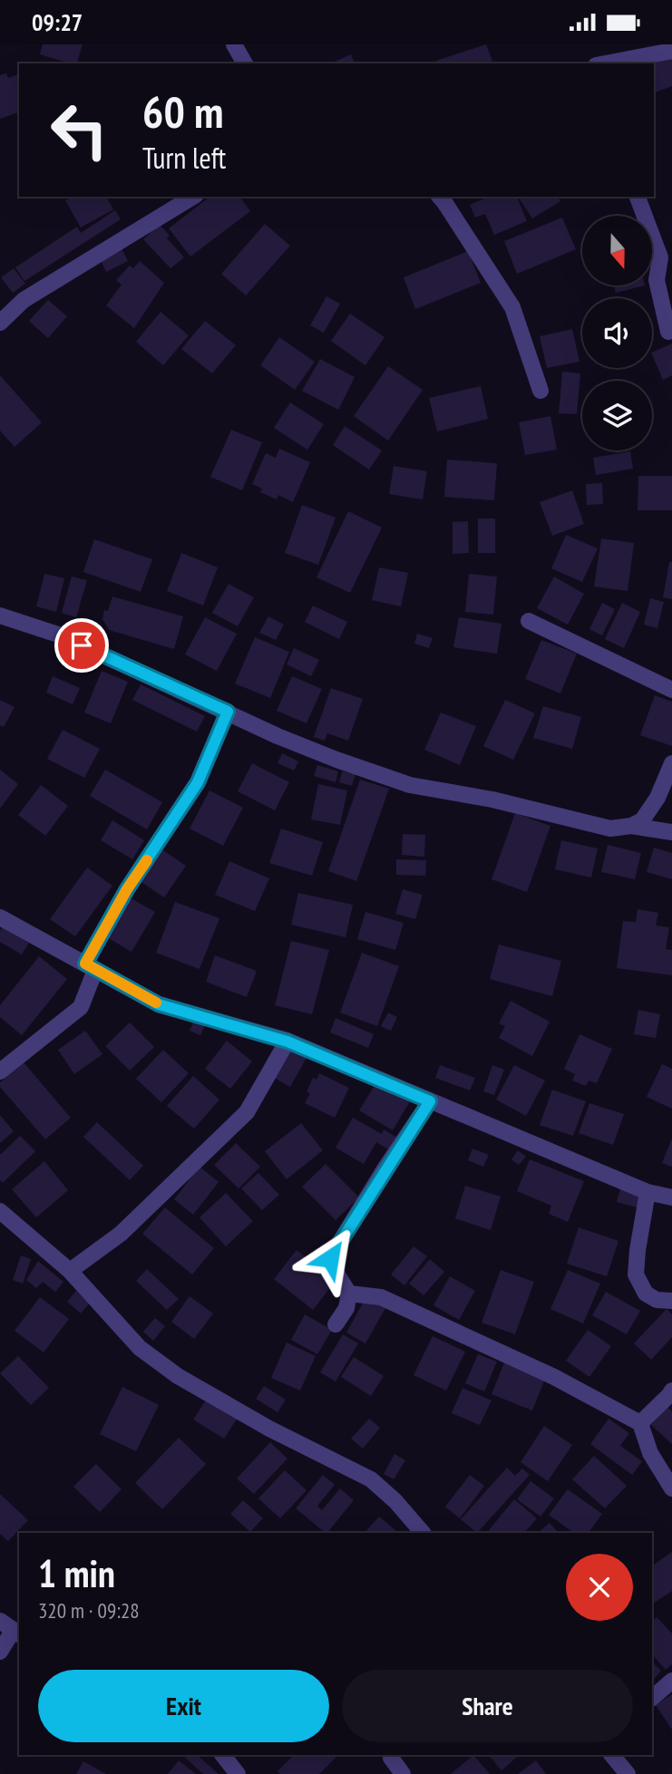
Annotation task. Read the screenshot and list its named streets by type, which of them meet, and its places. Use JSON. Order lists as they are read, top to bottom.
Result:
{
  "north": "bottom",
  "page": {
    "status": "09:27",
    "turn": ["60 m", "Turn left"],
    "heading": ["1 min", "320 m · 09:28"],
    "buttons": ["Exit", "Share"]
  }
}
